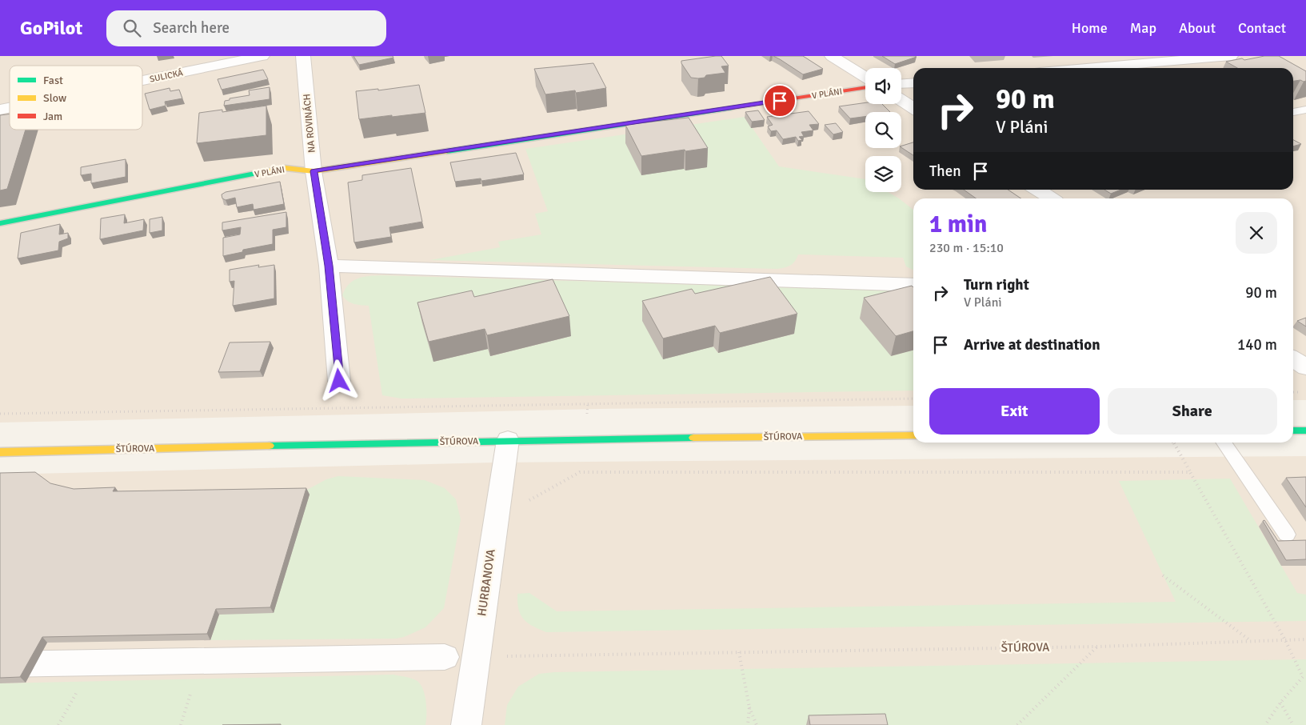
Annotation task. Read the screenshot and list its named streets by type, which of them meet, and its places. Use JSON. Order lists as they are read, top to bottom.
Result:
{
  "streets": {
    "street": [
      "SULICKÁ",
      "V PLÁNI",
      "NA ROVINÁCH",
      "ŠTÚROVA",
      "HURBANOVA"
    ]
  },
  "crossings": [
    ["V PLÁNI", "NA ROVINÁCH"],
    ["ŠTÚROVA", "HURBANOVA"]
  ],
  "legend": ["Fast", "Slow", "Jam"],
  "page": {
    "header": "GoPilot",
    "search": "Search here",
    "nav": [
      "Home",
      "Map",
      "About",
      "Contact"
    ],
    "turn": ["90 m", "V Pláni"],
    "then": "Then",
    "heading": ["1 min", "230 m · 15:10"],
    "list": [
      {
        "name": "Turn right",
        "note": "V Pláni",
        "value": "90 m"
      },
      {
        "name": "Arrive at destination",
        "value": "140 m"
      }
    ],
    "buttons": ["Exit", "Share"]
  }
}
